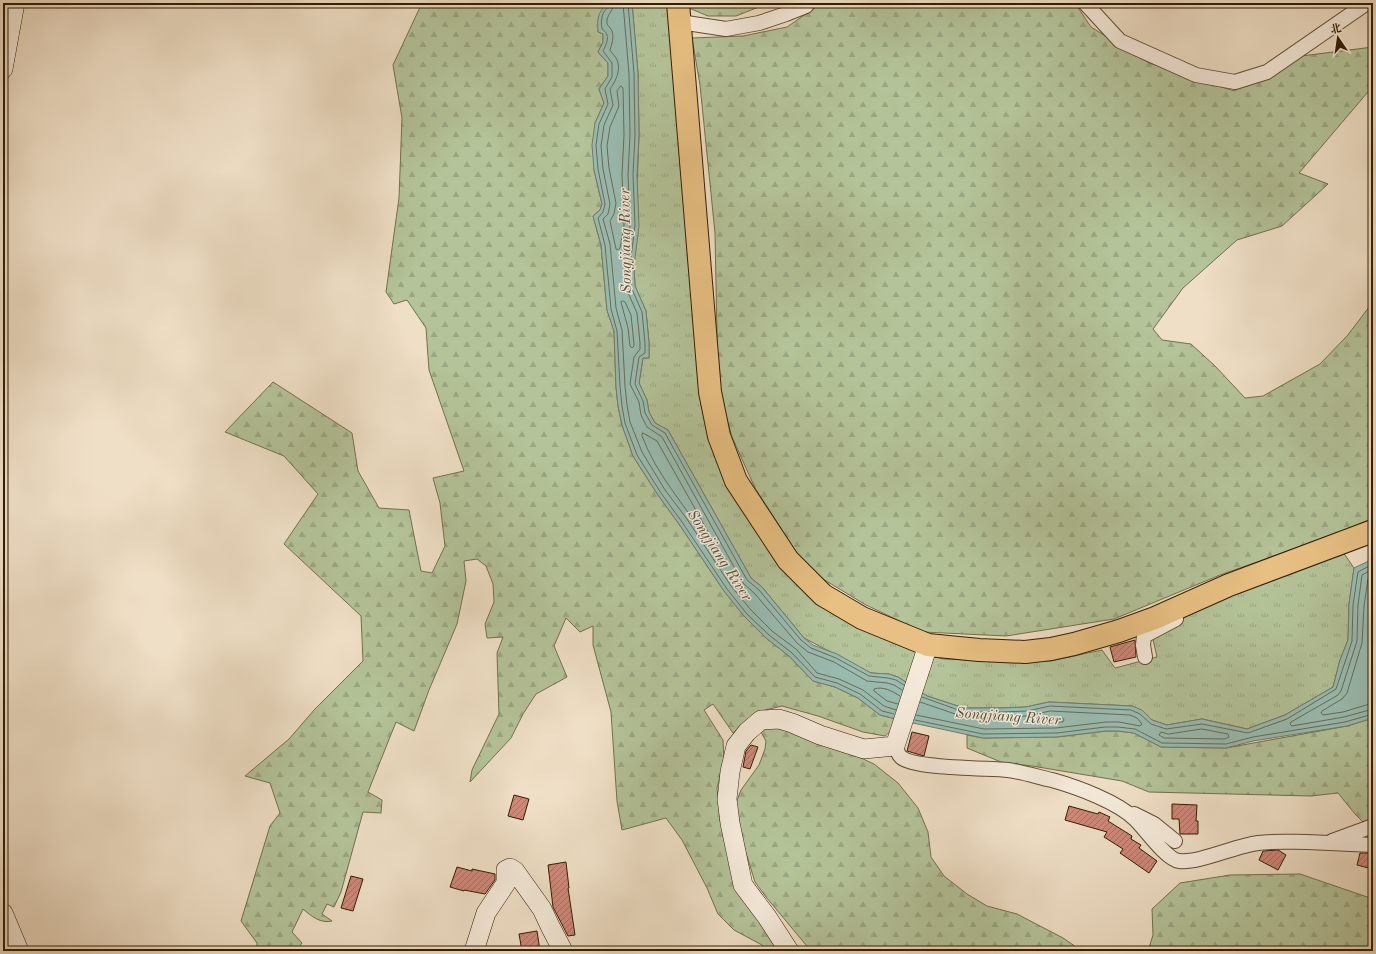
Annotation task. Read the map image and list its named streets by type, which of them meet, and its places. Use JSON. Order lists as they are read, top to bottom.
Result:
{
  "water": ["Songjiang River"],
  "north": "top"
}
